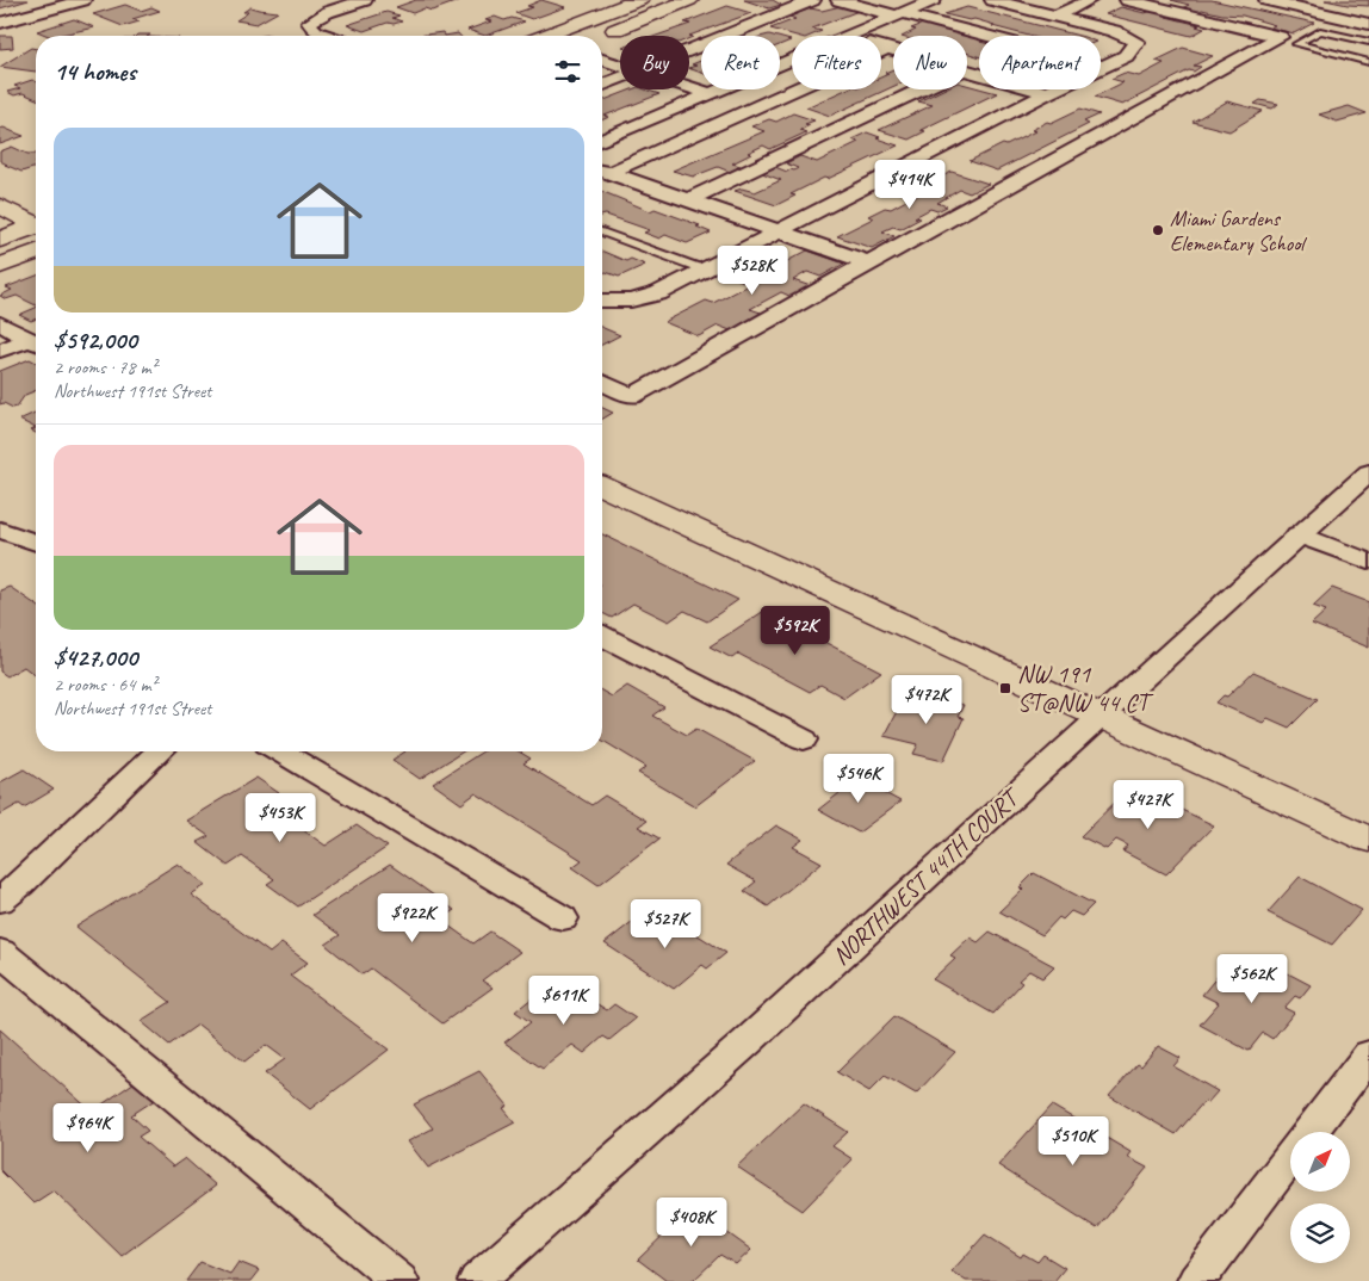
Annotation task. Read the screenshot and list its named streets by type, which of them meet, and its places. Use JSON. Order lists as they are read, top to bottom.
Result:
{
  "streets": {
    "street": ["NORTHWEST 44TH COURT"]
  },
  "places": {
    "other": ["Miami Gardens Elementary School"],
    "transit": ["NW 191 ST@NW 44 CT"]
  },
  "north": "top right",
  "page": {
    "chip": [
      "Buy",
      "Rent",
      "Filters",
      "New",
      "Apartment"
    ],
    "heading": "14 homes",
    "list": [
      {
        "name": "$592,000",
        "note": "2 rooms · 78 m² · Northwest 191st Street"
      },
      {
        "name": "$427,000",
        "note": "2 rooms · 64 m² · Northwest 191st Street"
      }
    ],
    "price": [
      "$414K",
      "$528K",
      "$592K",
      "$472K",
      "$546K",
      "$427K",
      "$453K",
      "$922K",
      "$527K",
      "$562K",
      "$611K",
      "$964K",
      "$510K",
      "$408K"
    ]
  }
}
